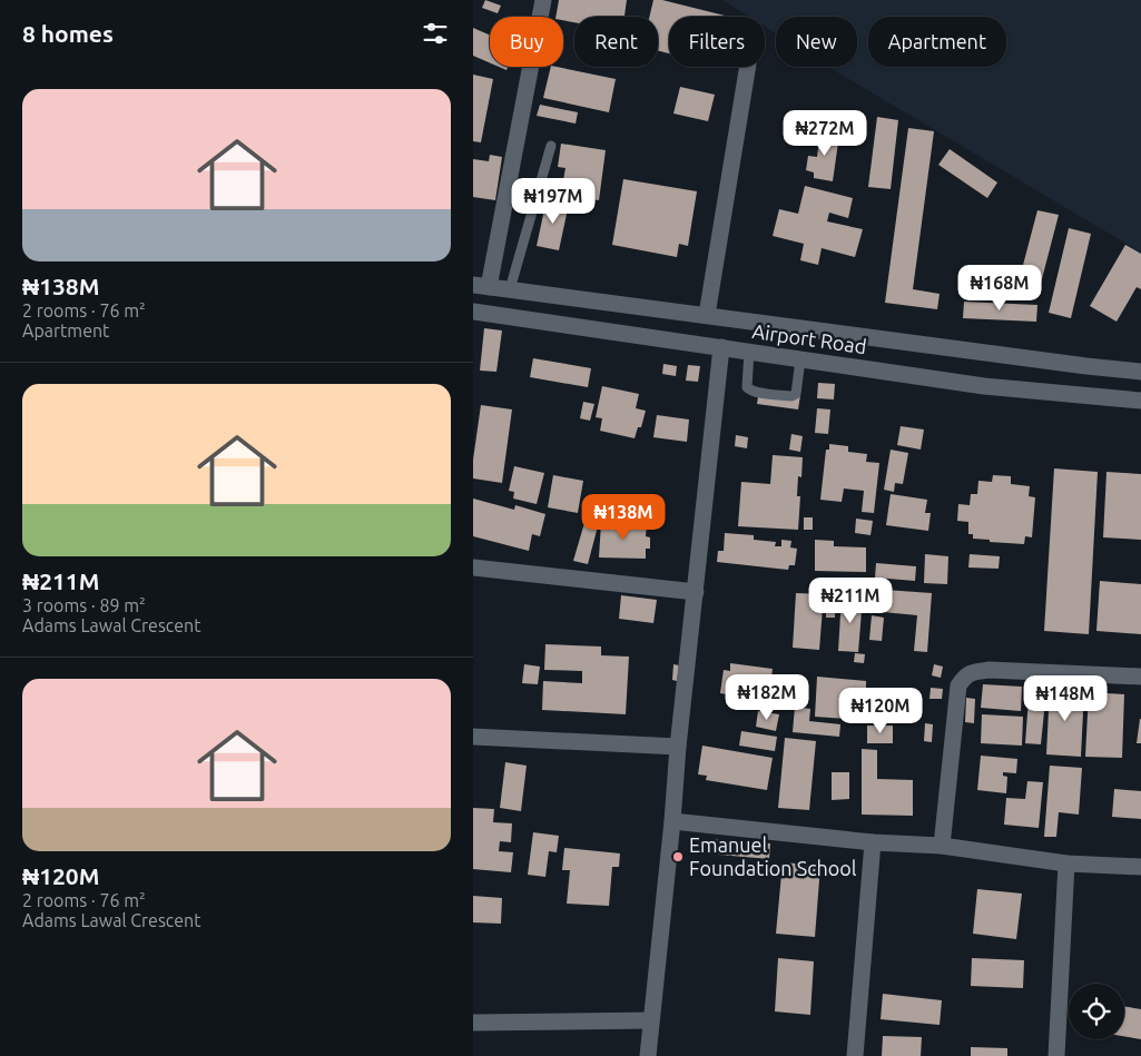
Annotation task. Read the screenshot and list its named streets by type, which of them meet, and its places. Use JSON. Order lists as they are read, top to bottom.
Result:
{
  "streets": {
    "street": ["Airport Road"]
  },
  "places": ["Emanuel Foundation School"],
  "page": {
    "heading": "8 homes",
    "chip": [
      "Buy",
      "Rent",
      "Filters",
      "New",
      "Apartment"
    ],
    "list": [
      {
        "name": "₦138M",
        "note": "2 rooms · 76 m² · Apartment"
      },
      {
        "name": "₦211M",
        "note": "3 rooms · 89 m² · Adams Lawal Crescent"
      },
      {
        "name": "₦120M",
        "note": "2 rooms · 76 m² · Adams Lawal Crescent"
      }
    ],
    "price": [
      "₦272M",
      "₦197M",
      "₦168M",
      "₦138M",
      "₦211M",
      "₦182M",
      "₦148M",
      "₦120M"
    ]
  }
}
